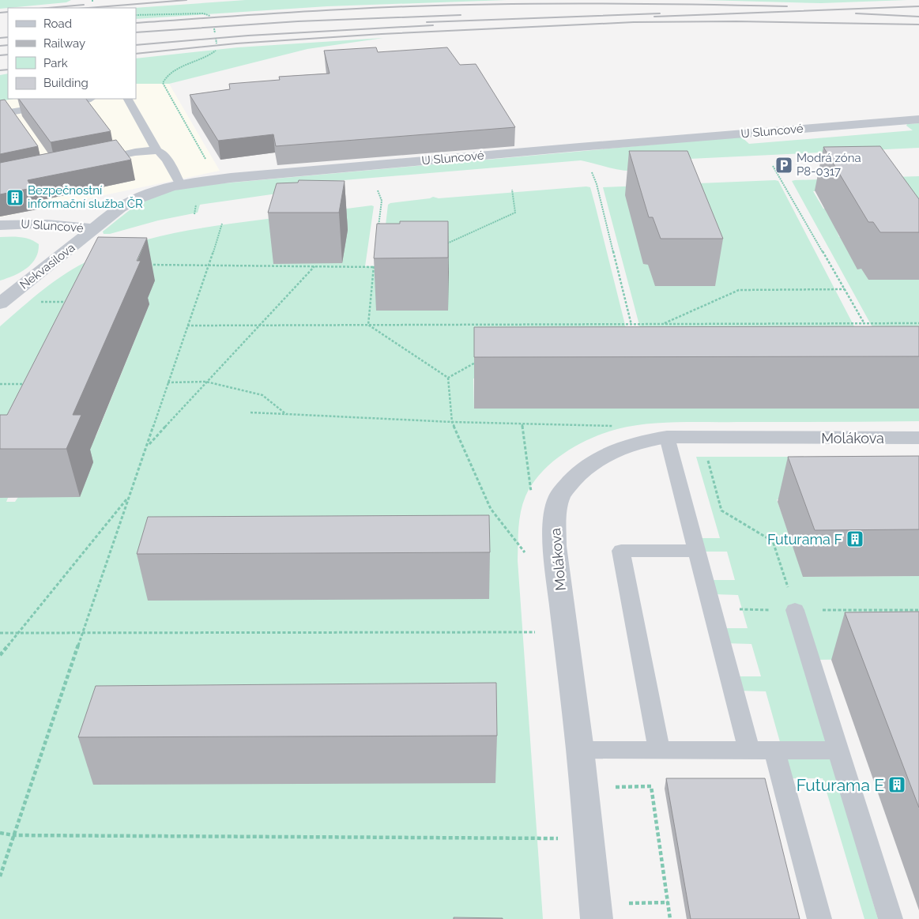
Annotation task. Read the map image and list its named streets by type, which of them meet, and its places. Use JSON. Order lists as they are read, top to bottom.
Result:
{
  "streets": {
    "street": ["U Sluncové", "Nekvasilova", "Molákova"]
  },
  "crossings": [
    ["U Sluncové", "Nekvasilova"]
  ],
  "places": {
    "parking": ["Modrá zóna P8-0317"],
    "building": ["Bezpečnostní informační služba ČR", "Futurama F", "Futurama E"]
  },
  "legend": [
    "Road",
    "Railway",
    "Park",
    "Building"
  ]
}
